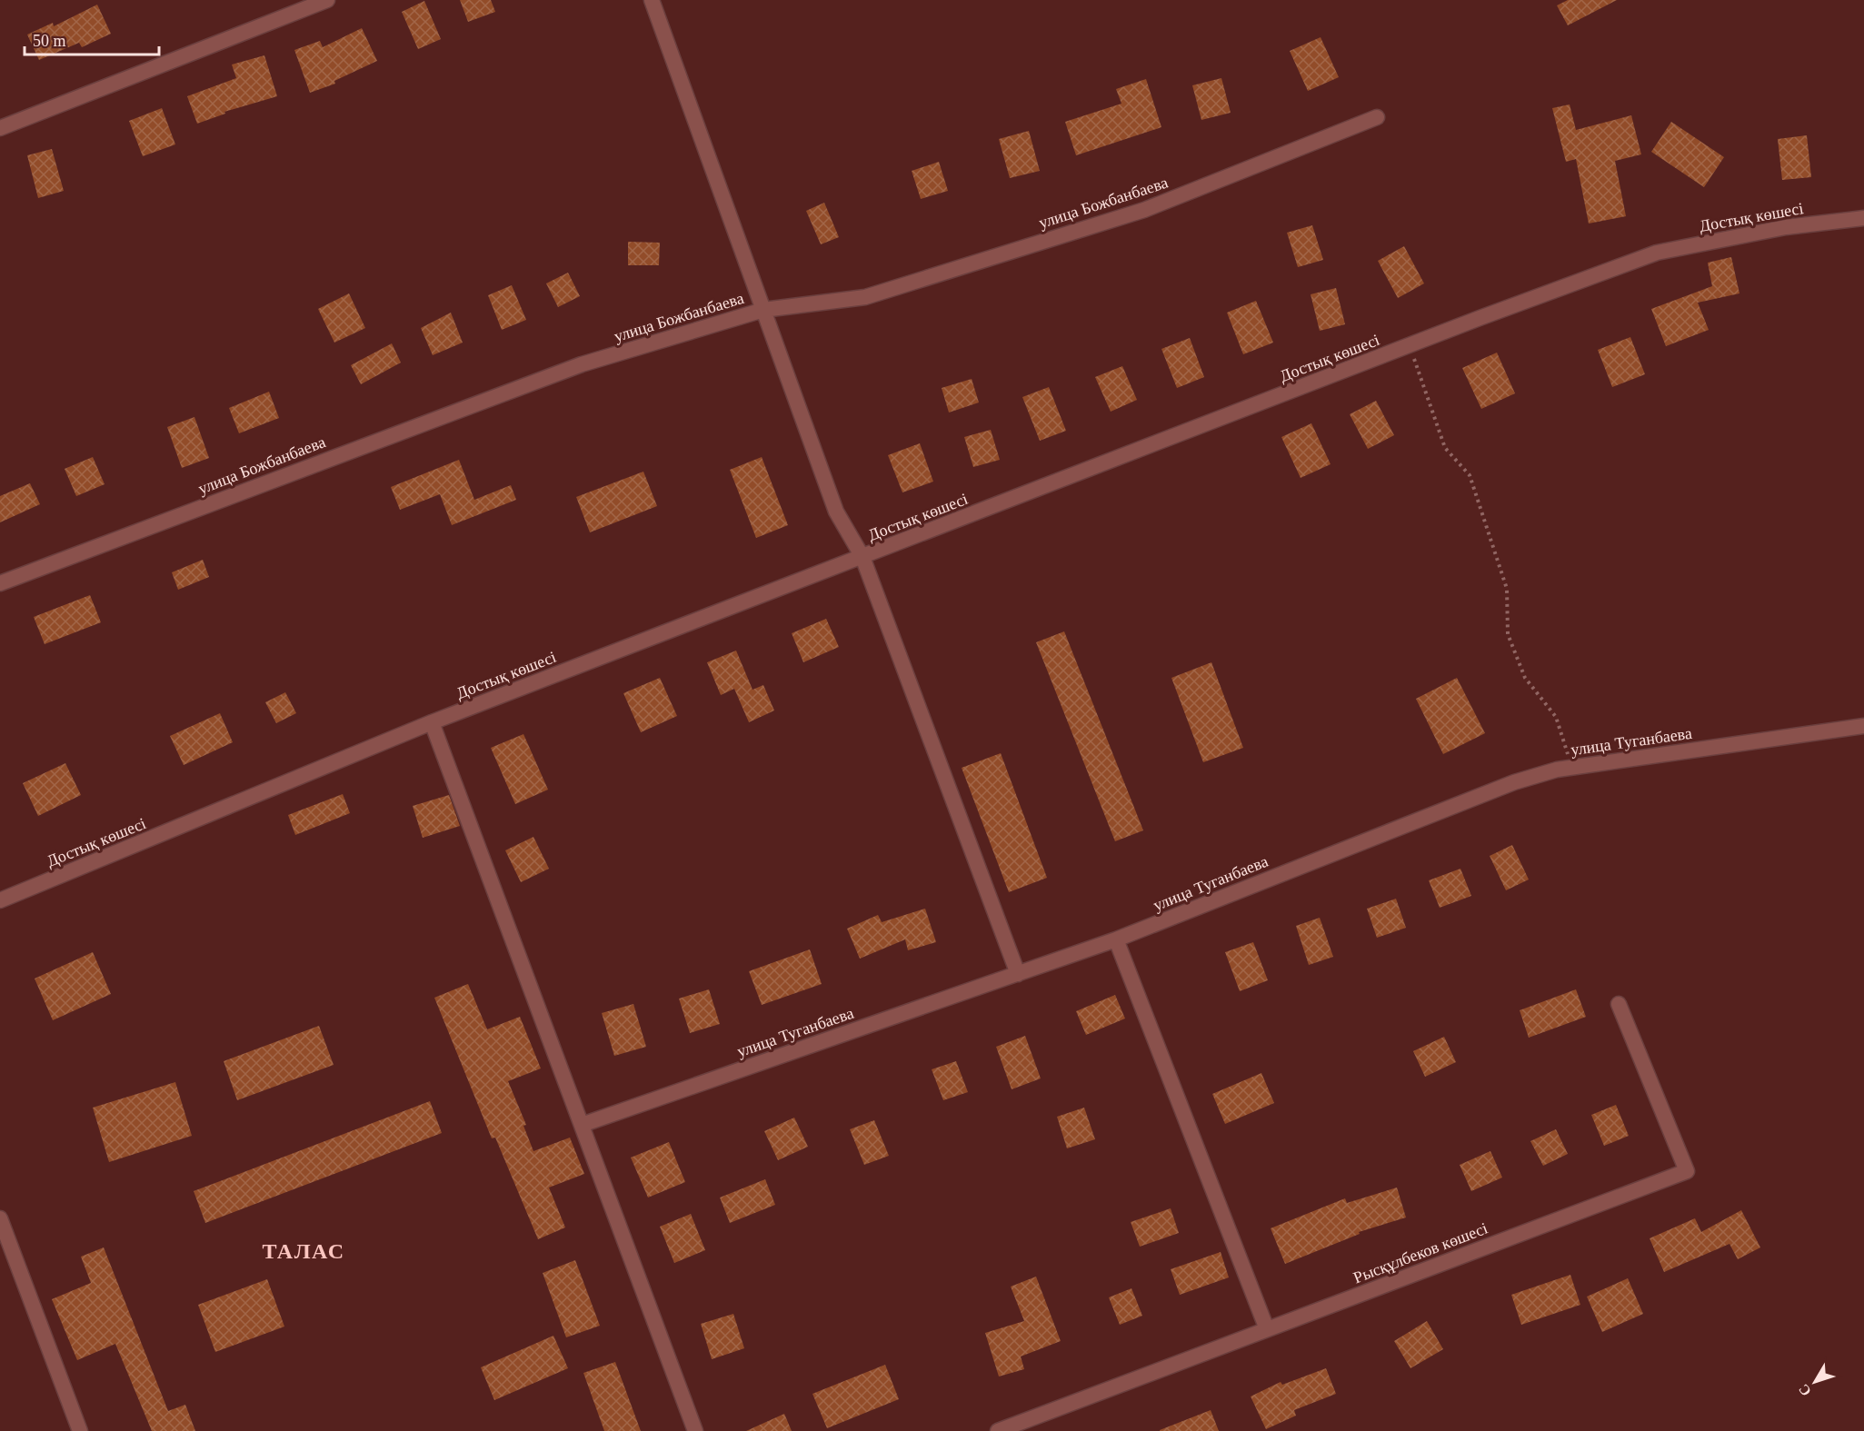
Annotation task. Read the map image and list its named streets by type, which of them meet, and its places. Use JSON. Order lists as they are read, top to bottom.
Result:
{
  "streets": {
    "street": [
      "улица Божбанбаева",
      "Достық көшесі",
      "улица Туганбаева",
      "Рысқұлбеков көшесі"
    ]
  },
  "districts": ["ТАЛАС"],
  "scale_bar": "50 m",
  "north": "bottom left"
}
